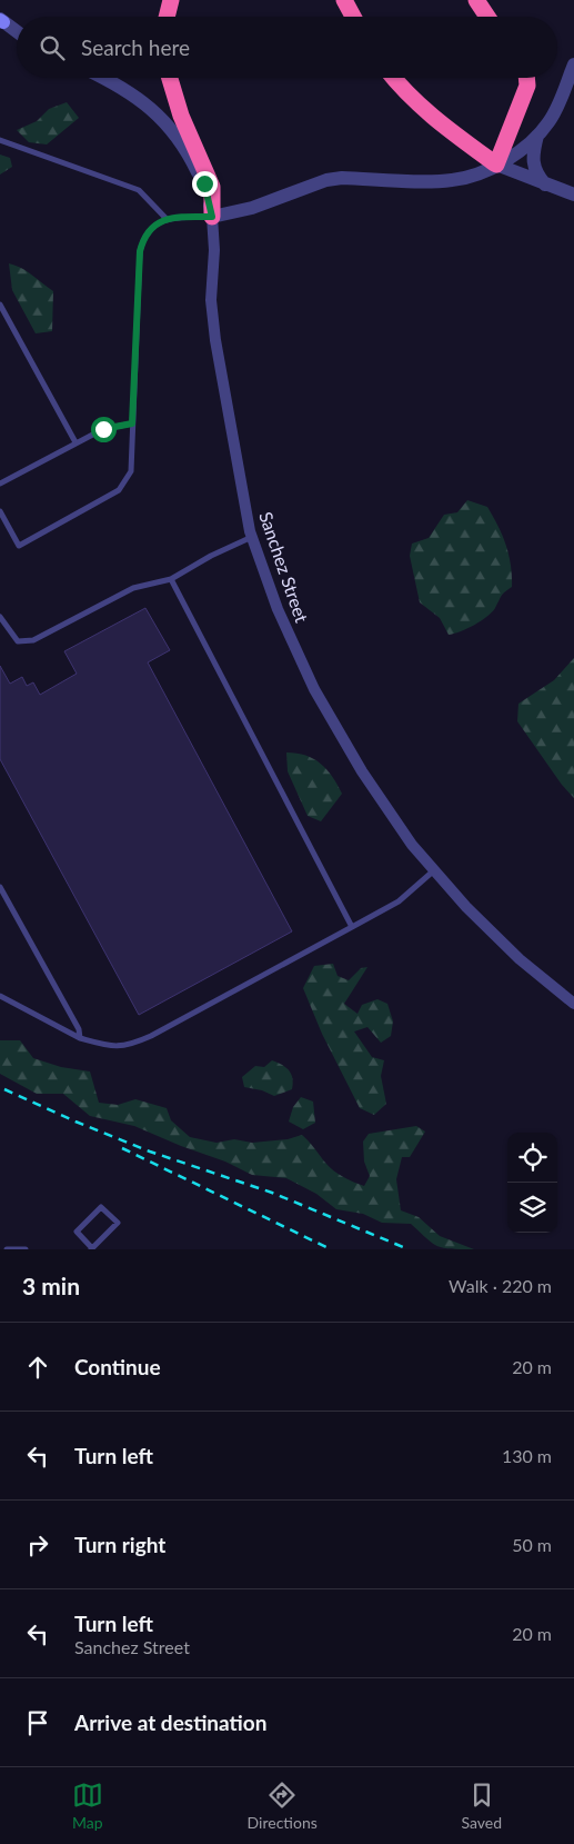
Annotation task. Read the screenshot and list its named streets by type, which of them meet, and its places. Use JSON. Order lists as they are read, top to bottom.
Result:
{
  "streets": {
    "street": ["Sanchez Street"]
  },
  "page": {
    "search": "Search here",
    "heading": ["3 min", "Walk · 220 m"],
    "list": [
      ["Continue", "20 m"],
      ["Turn left", "130 m"],
      ["Turn right", "50 m"],
      ["Turn left", "Sanchez Street", "20 m"],
      "Arrive at destination"
    ],
    "nav": ["Map", "Directions", "Saved"]
  }
}
